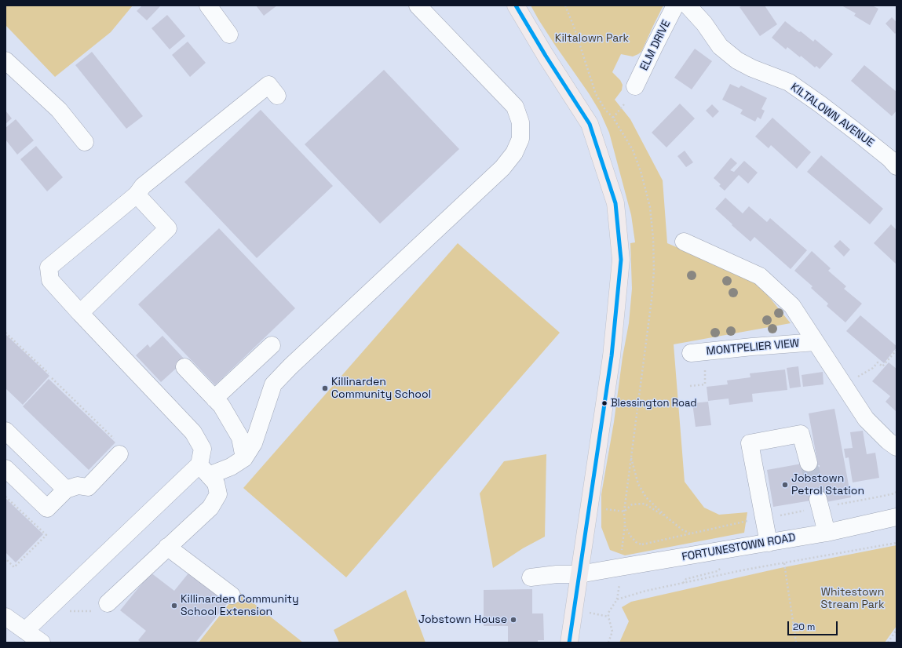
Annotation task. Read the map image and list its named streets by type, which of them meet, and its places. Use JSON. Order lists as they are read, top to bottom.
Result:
{
  "streets": {
    "street": [
      "ELM DRIVE",
      "KILTALOWN AVENUE",
      "MONTPELIER VIEW",
      "FORTUNESTOWN ROAD"
    ]
  },
  "parks": ["Kiltalown Park", "Whitestown Stream Park"],
  "places": [
    "Killinarden Community School",
    "Blessington Road",
    "Jobstown Petrol Station",
    "Killinarden Community School Extension",
    "Jobstown House"
  ],
  "scale_bar": "20 m"
}
